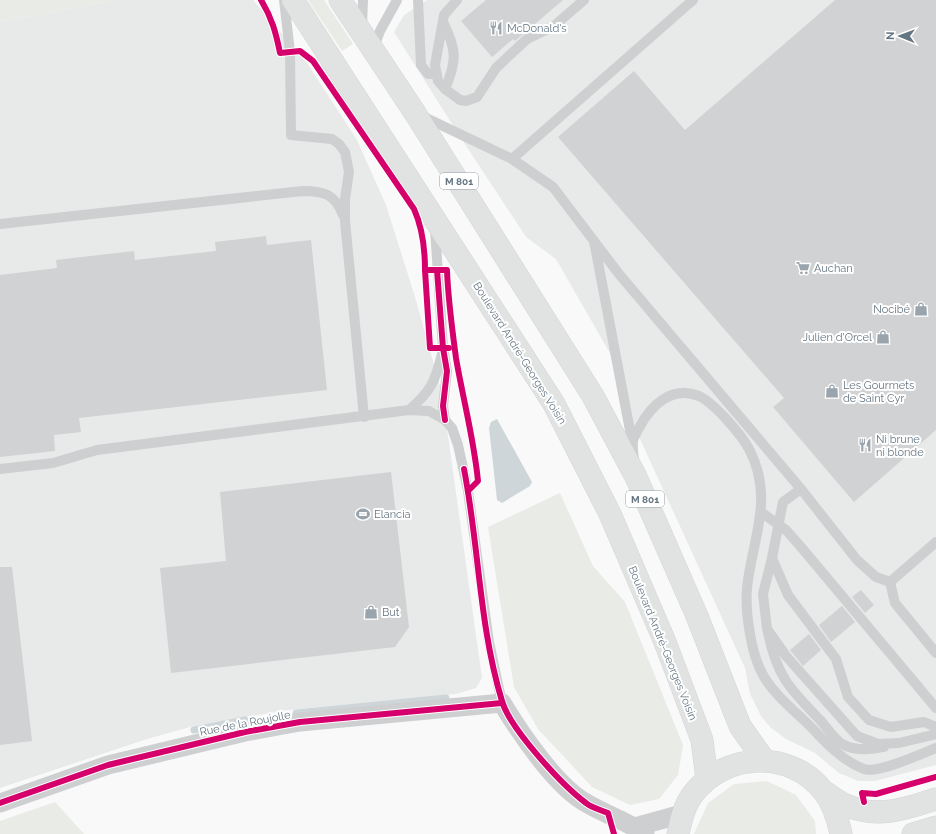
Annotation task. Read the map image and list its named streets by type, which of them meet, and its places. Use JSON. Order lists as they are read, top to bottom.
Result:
{
  "streets": {
    "main road": ["M 801", "Boulevard André-Georges Voisin"],
    "street": ["Rue de la Roujolle"]
  },
  "places": {
    "restaurant": ["McDonald's", "Ni brune ni blonde"],
    "supermarket": ["Auchan"],
    "shop": [
      "Nocibé",
      "Julien d'Orcel",
      "Les Gourmets de Saint Cyr",
      "But"
    ],
    "sports": ["Elancia"]
  },
  "north": "left"
}
